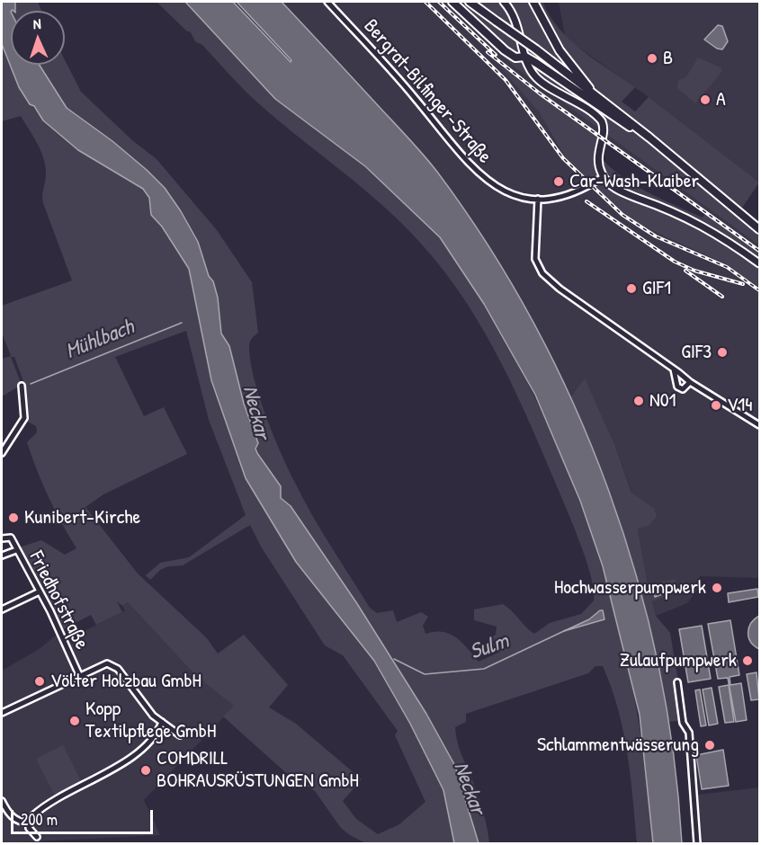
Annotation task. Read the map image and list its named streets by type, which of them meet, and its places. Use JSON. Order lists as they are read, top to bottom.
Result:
{
  "streets": {
    "street": ["Bergrat-Bilfinger-Straße", "Friedhofstraße"]
  },
  "water": ["Mühlbach", "Neckar", "Sulm"],
  "places": [
    "B",
    "A",
    "Car-Wash-Klaiber",
    "GIF1",
    "GIF3",
    "N01",
    "V14",
    "Kunibert-Kirche",
    "Hochwasserpumpwerk",
    "Zulaufpumpwerk",
    "Völter Holzbau GmbH",
    "Kopp Textilpflege GmbH",
    "Schlammentwässerung",
    "COMDRILL BOHRAUSRÜSTUNGEN GmbH"
  ],
  "scale_bar": "200 m",
  "north": "top"
}
